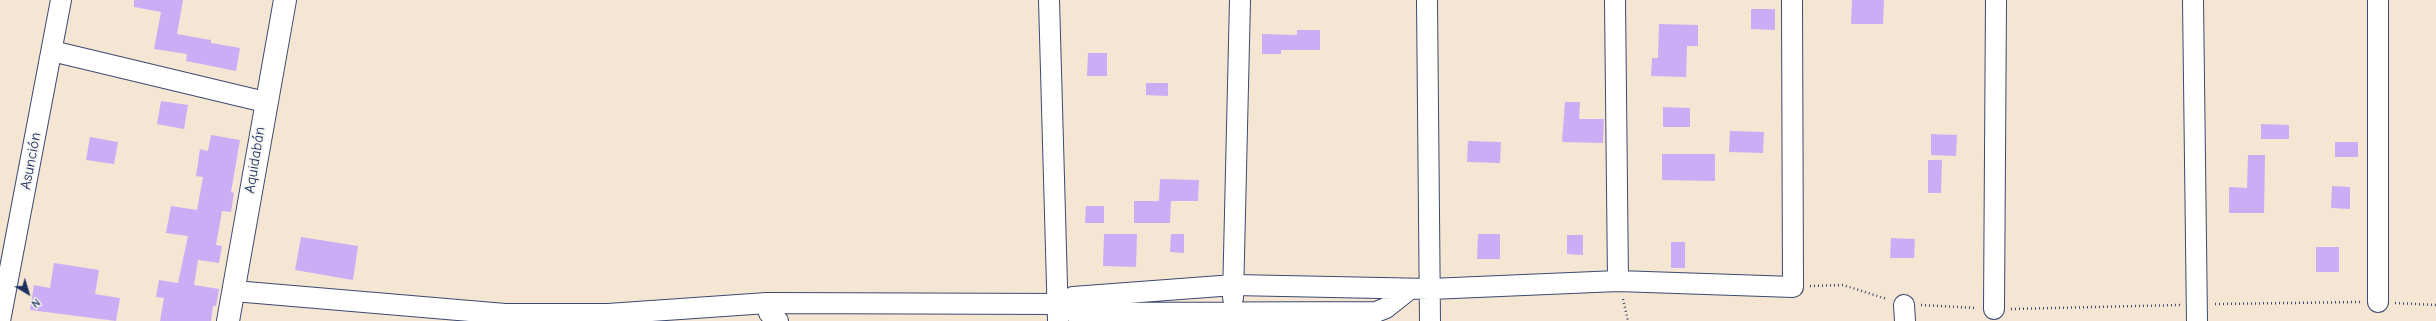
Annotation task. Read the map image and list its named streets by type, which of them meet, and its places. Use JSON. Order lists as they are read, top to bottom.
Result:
{
  "streets": {
    "street": ["Aquidabán", "Asunción"]
  },
  "north": "bottom right"
}
